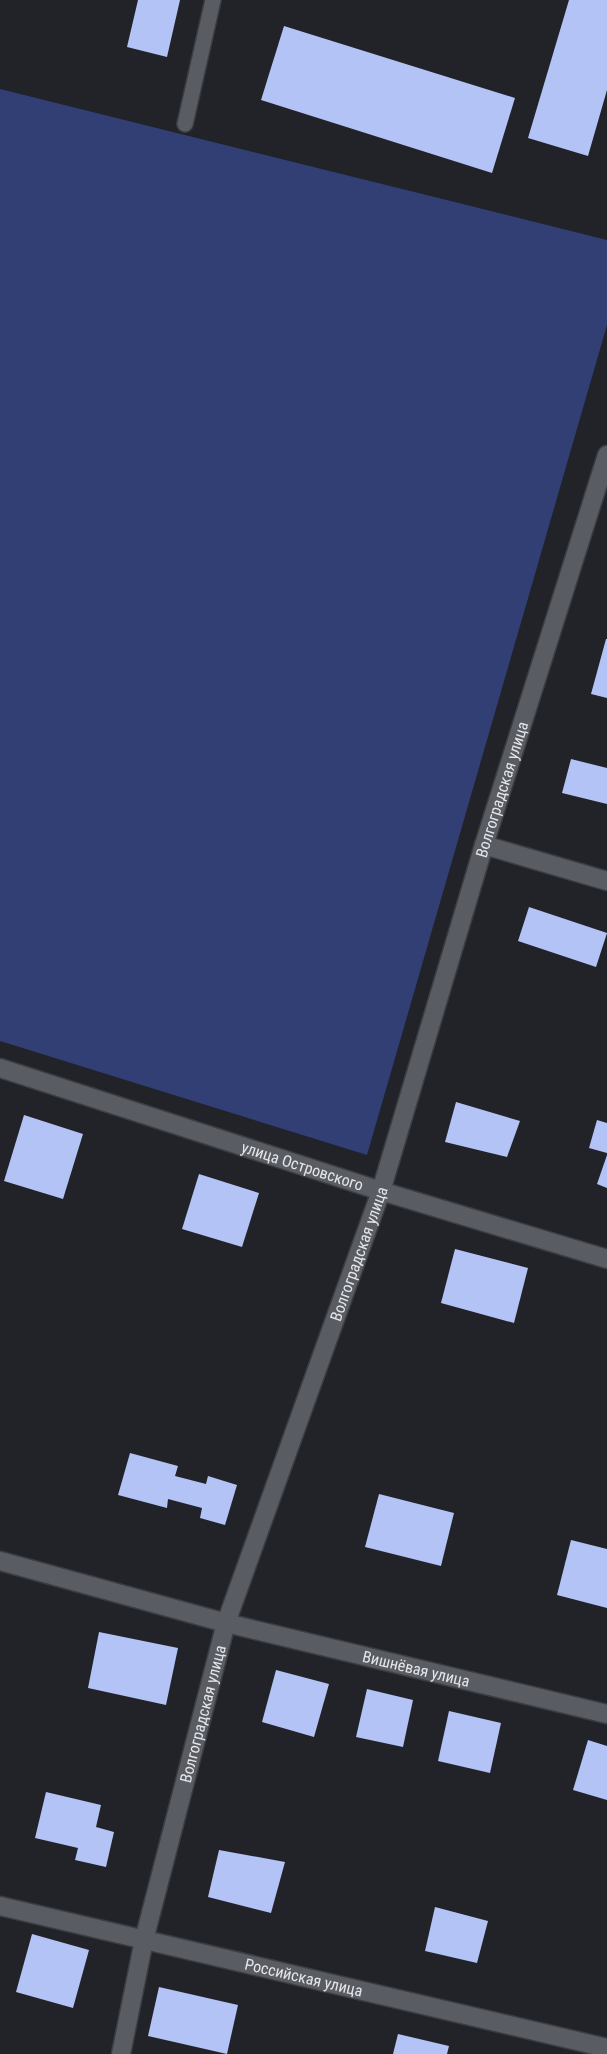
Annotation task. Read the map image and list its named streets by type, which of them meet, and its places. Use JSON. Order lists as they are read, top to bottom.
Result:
{
  "streets": {
    "street": [
      "Волгоградская улица",
      "улица Островского",
      "Вишнёвая улица",
      "Российская улица"
    ]
  },
  "crossings": [
    ["Волгоградская улица", "улица Островского"],
    ["Волгоградская улица", "Вишнёвая улица"],
    ["Волгоградская улица", "Российская улица"]
  ]
}
